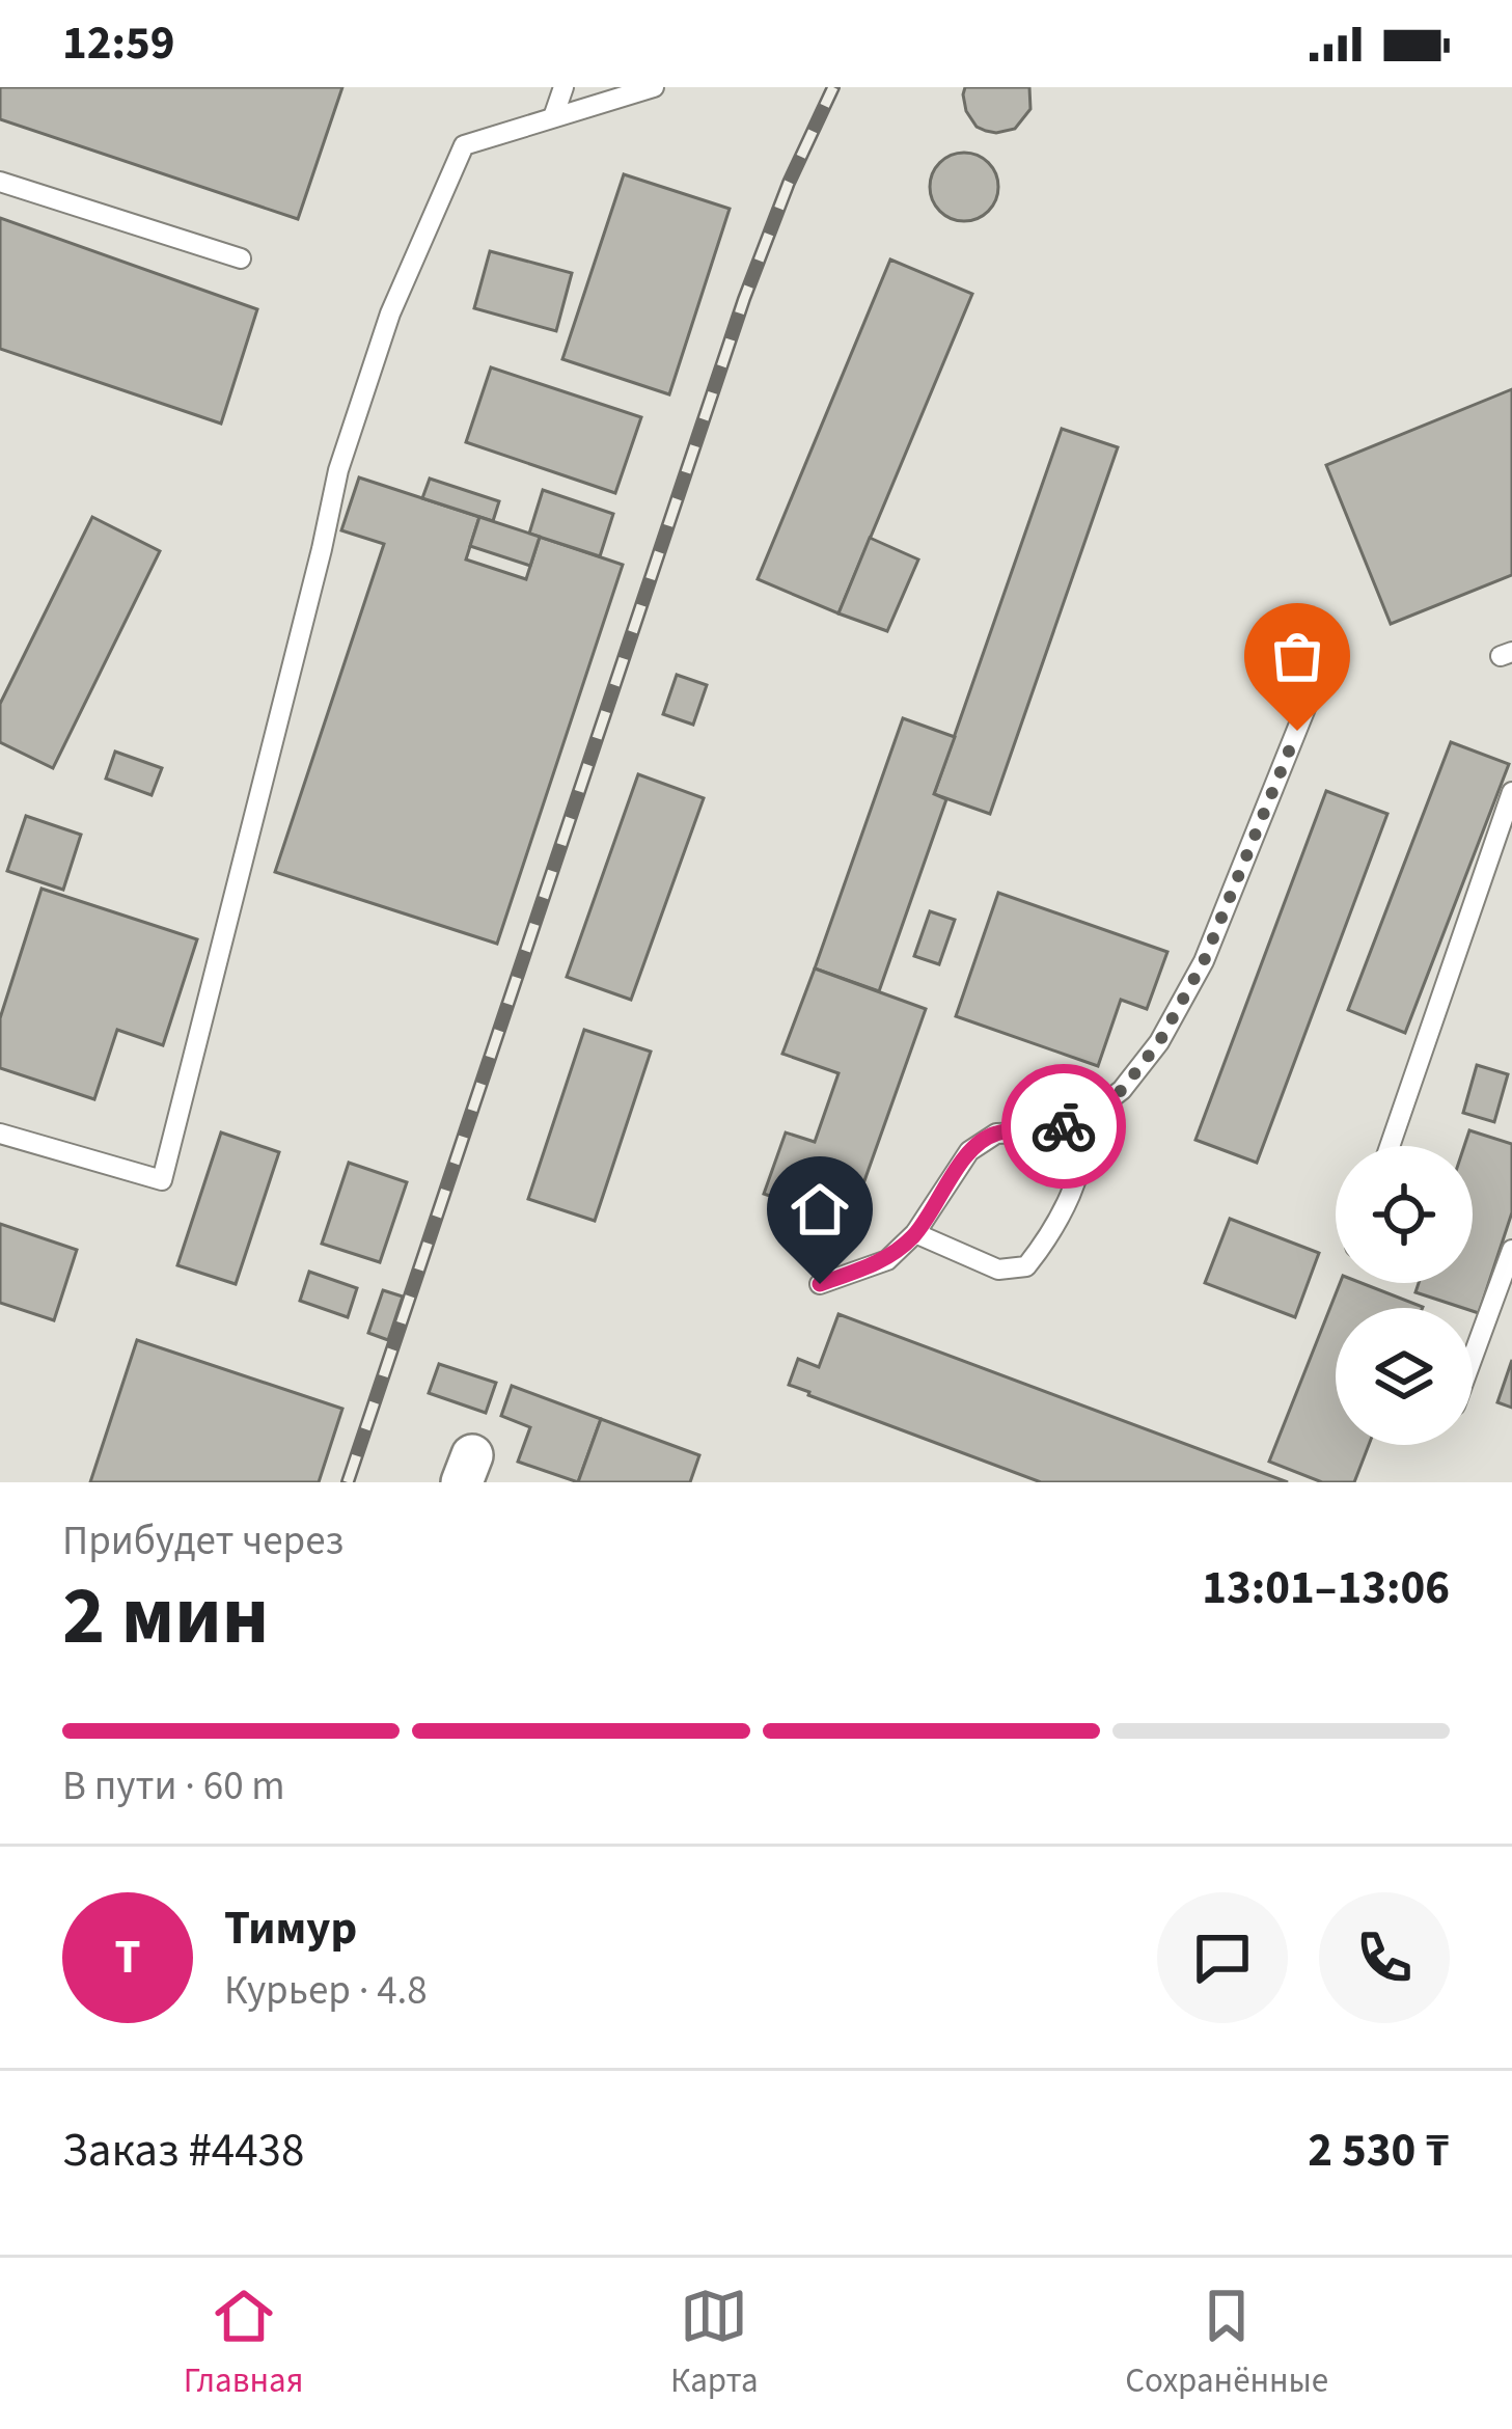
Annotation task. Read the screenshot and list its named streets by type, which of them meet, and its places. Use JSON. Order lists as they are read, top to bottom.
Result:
{
  "page": {
    "status": "12:59",
    "heading": ["2 мин", "Прибудет через", "13:01–13:06"],
    "panel": [
      "Тимур",
      "Курьер · 4.8",
      "Заказ #4438",
      "2 530 ₸"
    ],
    "bar": "В пути · 60 m",
    "round": "Т",
    "tabs": ["Главная", "Карта", "Сохранённые"]
  }
}
